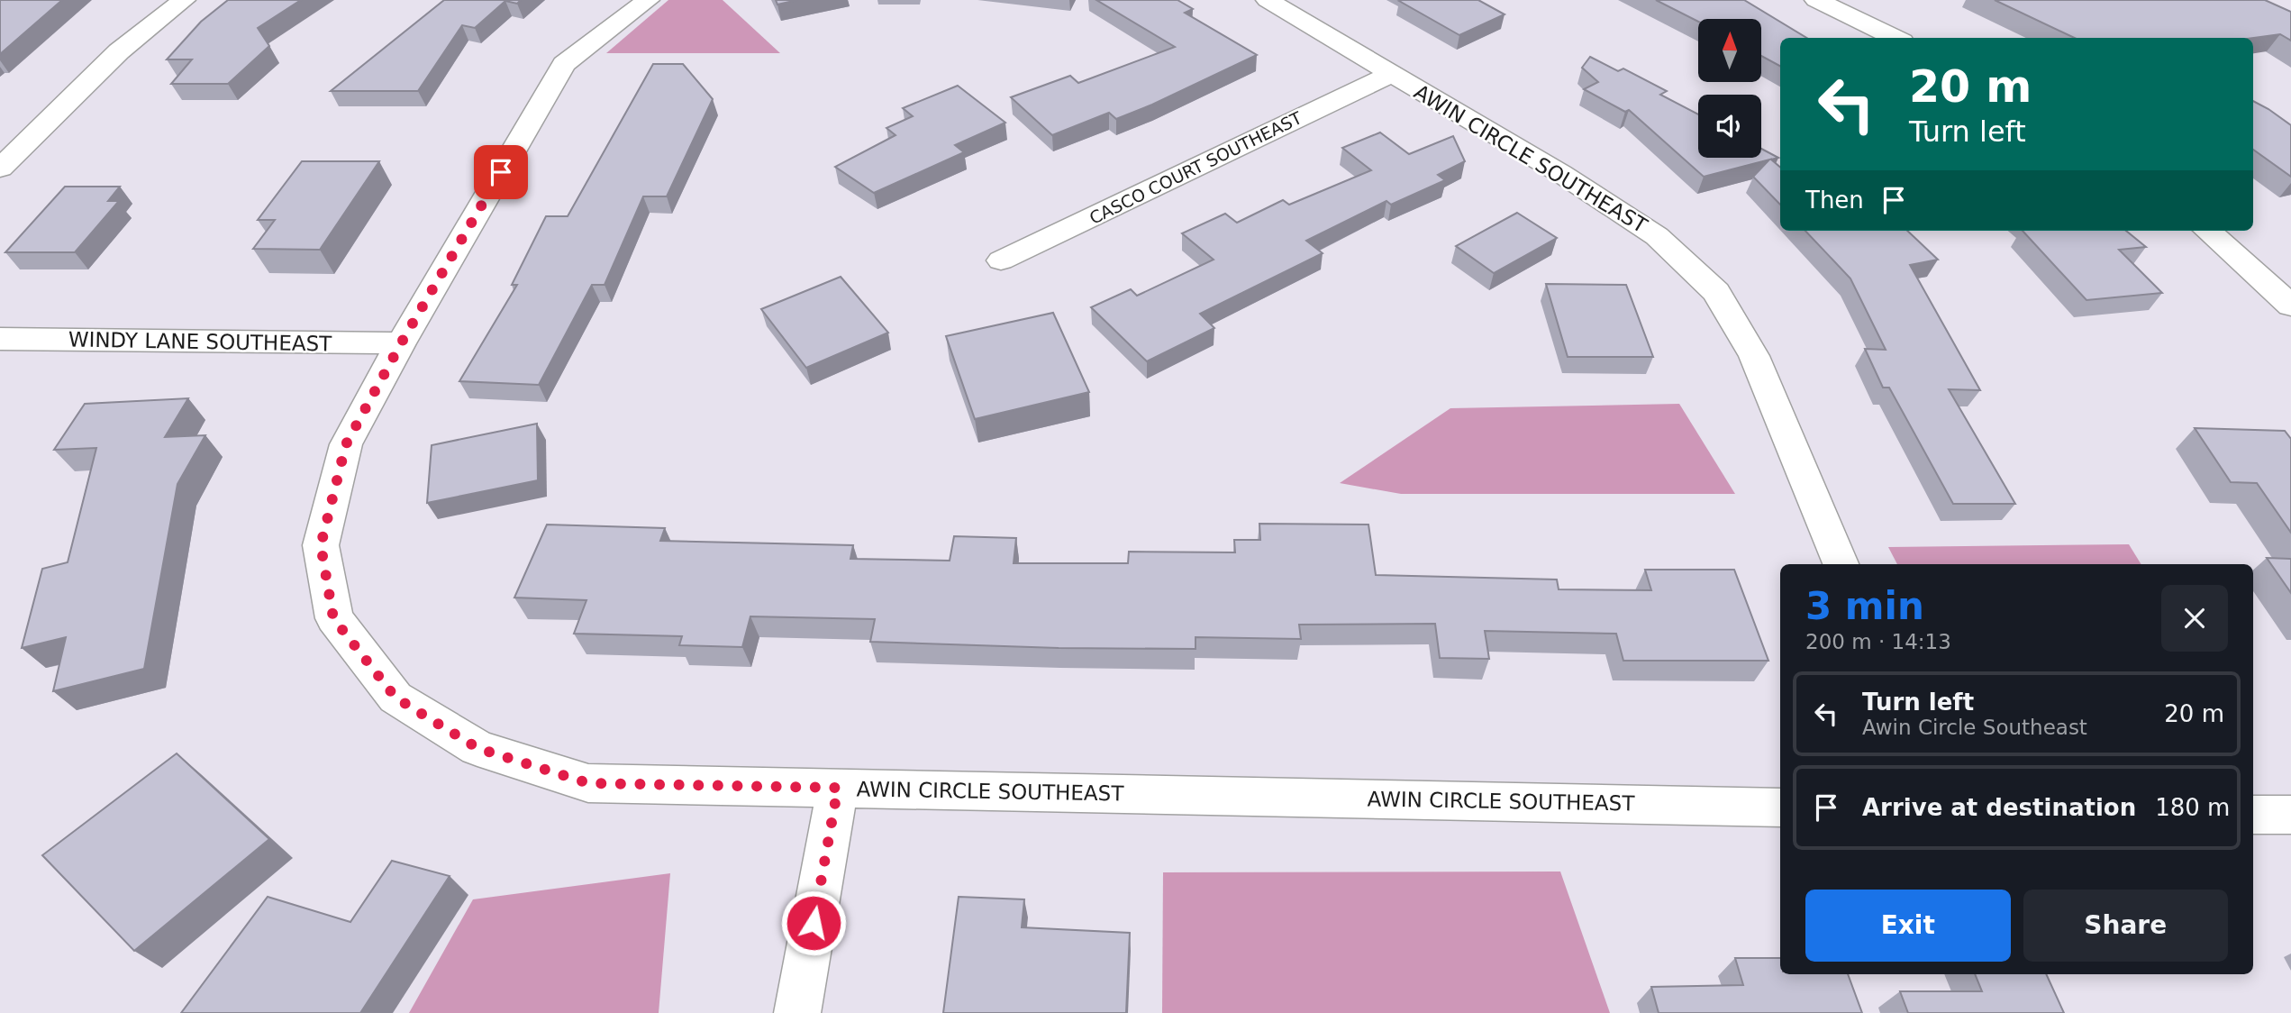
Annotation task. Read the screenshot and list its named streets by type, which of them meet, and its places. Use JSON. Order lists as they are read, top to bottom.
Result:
{
  "streets": {
    "street": ["AWIN CIRCLE SOUTHEAST", "CASCO COURT SOUTHEAST", "WINDY LANE SOUTHEAST"]
  },
  "crossings": [
    ["AWIN CIRCLE SOUTHEAST", "CASCO COURT SOUTHEAST"],
    ["AWIN CIRCLE SOUTHEAST", "WINDY LANE SOUTHEAST"]
  ],
  "north": "top",
  "page": {
    "turn": ["20 m", "Turn left"],
    "then": "Then",
    "heading": ["3 min", "200 m · 14:13"],
    "list": [
      {
        "name": "Turn left",
        "note": "Awin Circle Southeast",
        "value": "20 m"
      },
      {
        "name": "Arrive at destination",
        "value": "180 m"
      }
    ],
    "buttons": ["Exit", "Share"]
  }
}
